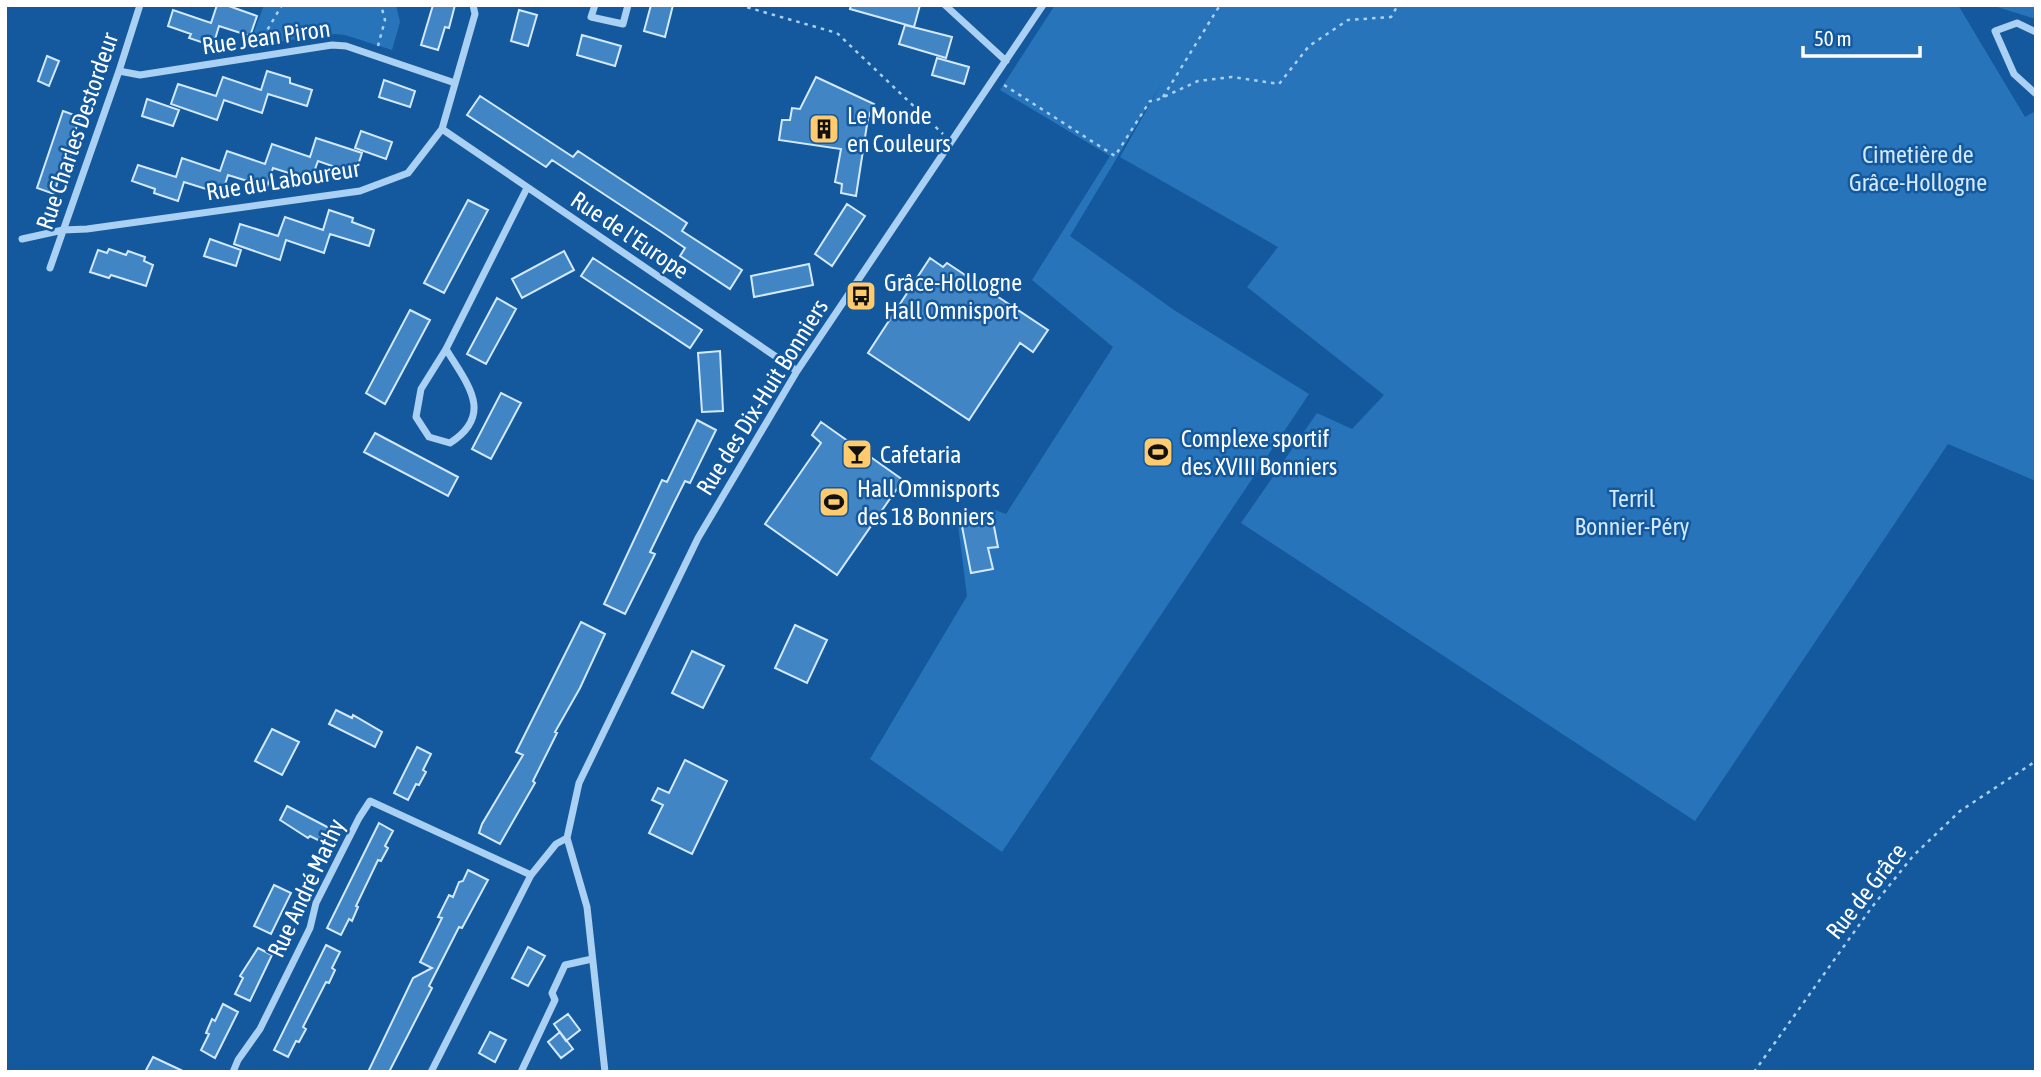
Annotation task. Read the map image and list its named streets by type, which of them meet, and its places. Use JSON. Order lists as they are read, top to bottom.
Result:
{
  "streets": {
    "street": [
      "Rue Jean Piron",
      "Rue Charles Destordeur",
      "Rue du Laboureur",
      "Rue de l'Europe",
      "Rue des Dix-Huit Bonniers",
      "Rue André Mathy"
    ],
    "path": ["Rue de Grâce"]
  },
  "crossings": [
    ["Rue Jean Piron", "Rue Charles Destordeur"],
    ["Rue Jean Piron", "Rue du Laboureur"],
    ["Rue Charles Destordeur", "Rue du Laboureur"],
    ["Rue du Laboureur", "Rue de l'Europe"],
    ["Rue de l'Europe", "Rue des Dix-Huit Bonniers"]
  ],
  "parks": ["Cimetière de Grâce-Hollogne", "Terril Bonnier-Péry"],
  "places": {
    "building": ["Le Monde en Couleurs"],
    "bus stop": ["Grâce-Hollogne Hall Omnisport"],
    "sports": ["Complexe sportif des XVIII Bonniers", "Hall Omnisports des 18 Bonniers"],
    "bar": ["Cafetaria"]
  },
  "scale_bar": "50 m"
}
